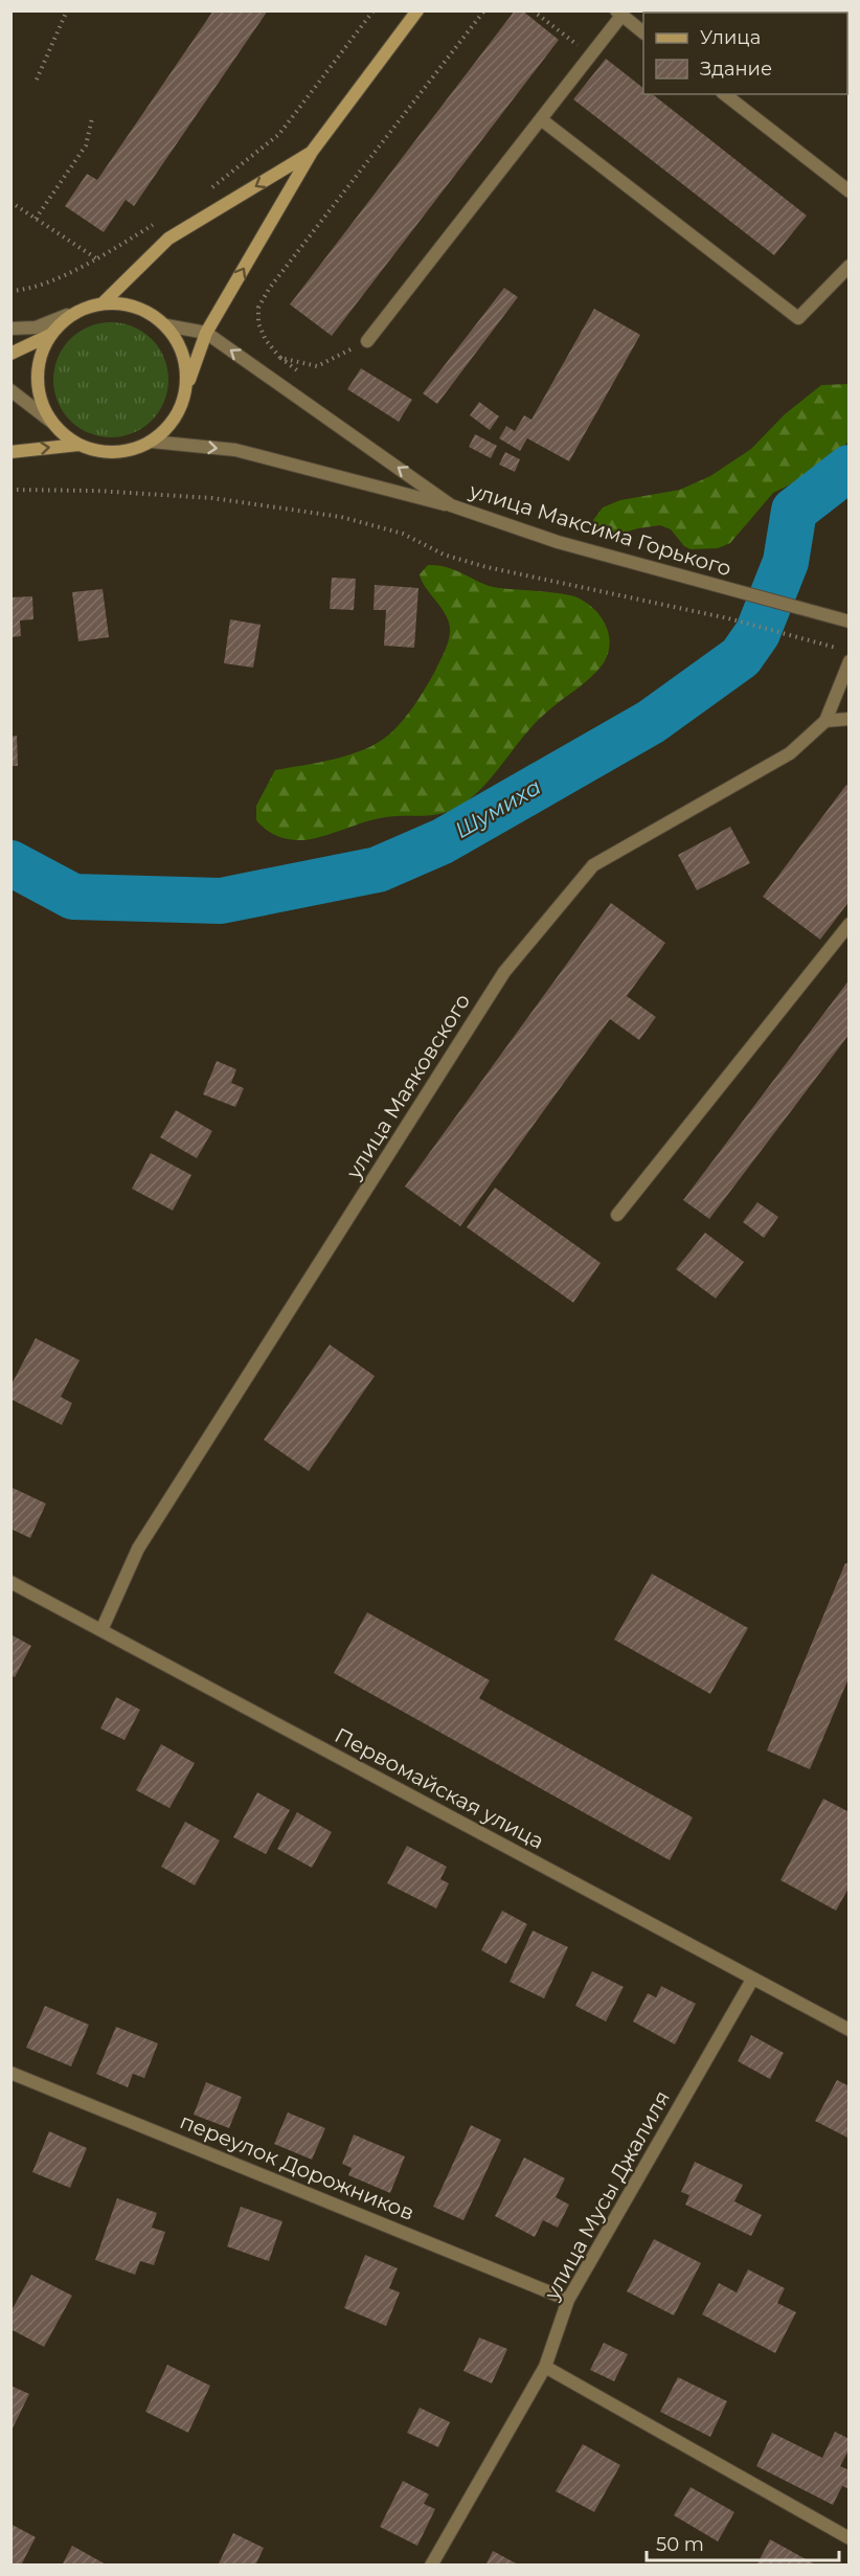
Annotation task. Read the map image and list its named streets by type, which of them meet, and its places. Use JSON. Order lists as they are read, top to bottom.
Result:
{
  "streets": {
    "main road": ["улица Максима Горького"],
    "street": [
      "улица Маяковского",
      "Первомайская улица",
      "переулок Дорожников",
      "улица Мусы Джалиля"
    ]
  },
  "crossings": [
    ["улица Маяковского", "Первомайская улица"],
    ["Первомайская улица", "улица Мусы Джалиля"],
    ["переулок Дорожников", "улица Мусы Джалиля"]
  ],
  "water": ["Шумиха"],
  "legend": ["Улица", "Здание"],
  "scale_bar": "50 m"
}
